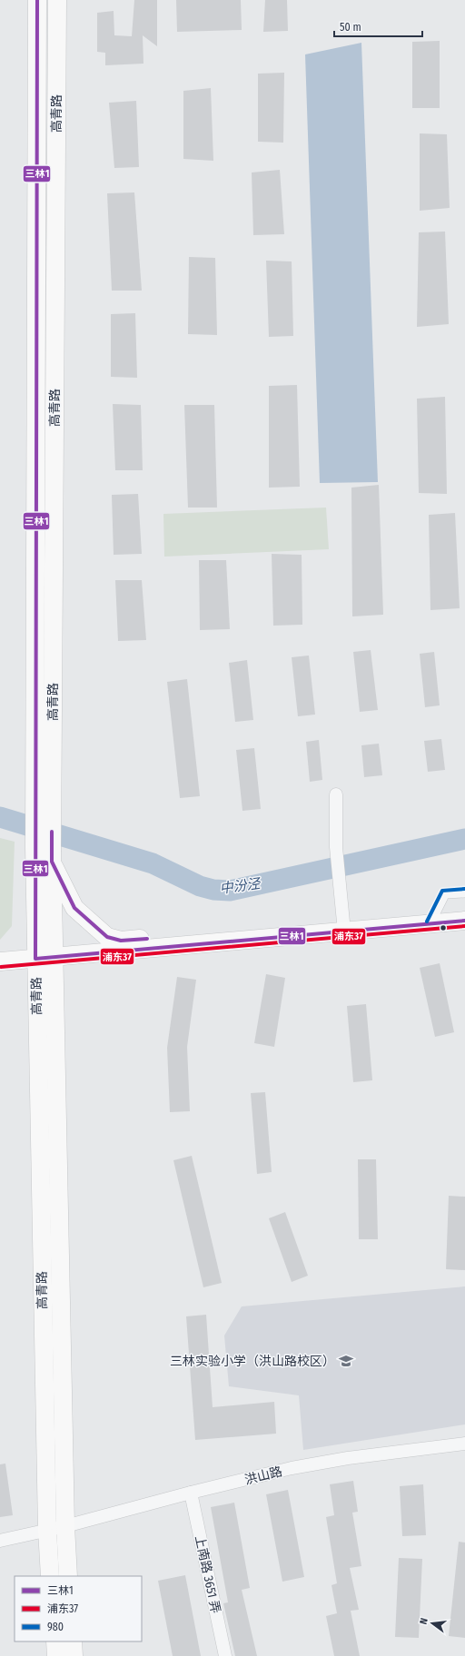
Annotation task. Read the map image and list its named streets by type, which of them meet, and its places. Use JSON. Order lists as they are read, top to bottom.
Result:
{
  "streets": {
    "main road": ["高青路"],
    "street": ["洪山路", "上南路 3651 弄"]
  },
  "crossings": [
    ["高青路", "洪山路"],
    ["洪山路", "上南路 3651 弄"]
  ],
  "water": ["中汾泾"],
  "places": {
    "school or university": ["三林实验小学（洪山路校区）"]
  },
  "lines": ["transit line 三林1", "transit line 980", "transit line 浦东37"],
  "legend": ["三林1", "浦东37", "980"],
  "scale_bar": "50 m",
  "north": "left"
}
